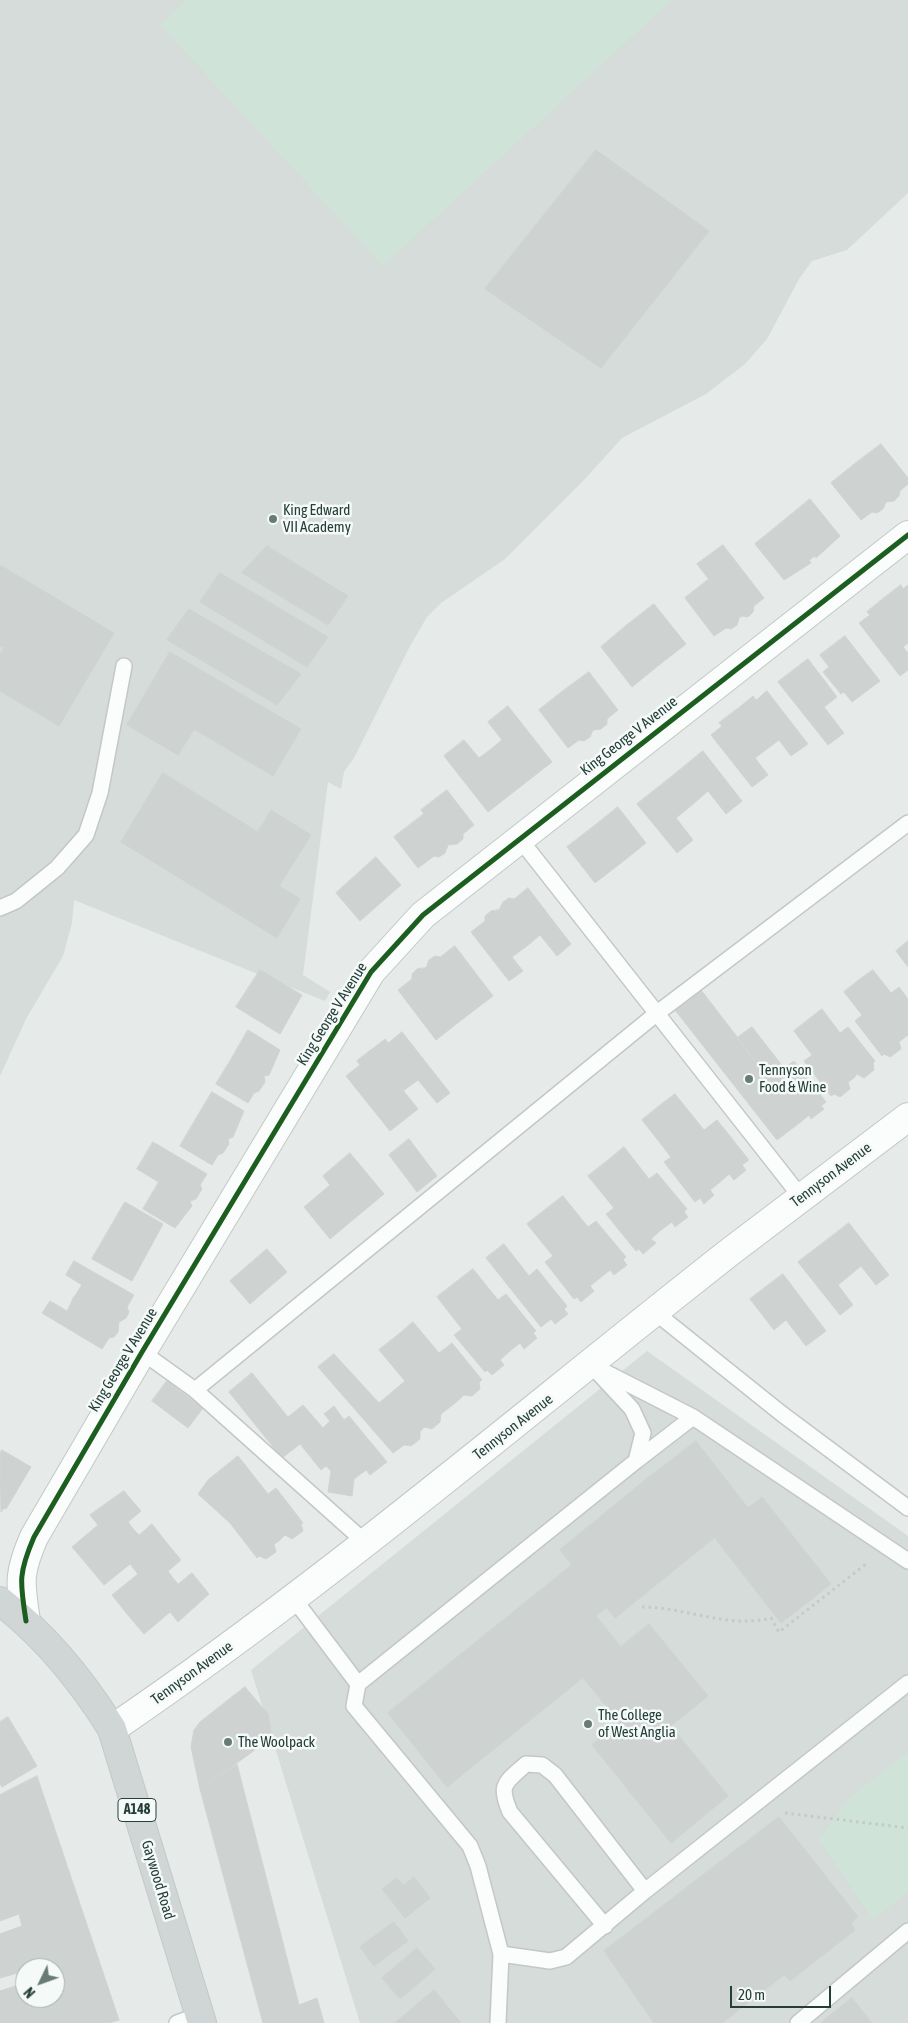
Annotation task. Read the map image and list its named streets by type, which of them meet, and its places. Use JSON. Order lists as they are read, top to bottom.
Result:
{
  "streets": {
    "main road": ["A148", "Gaywood Road"],
    "street": ["King George V Avenue", "Tennyson Avenue"]
  },
  "crossings": [
    ["King George V Avenue", "Gaywood Road"],
    ["Tennyson Avenue", "Gaywood Road"]
  ],
  "places": [
    "King Edward VII Academy",
    "Tennyson Food & Wine",
    "The College of West Anglia",
    "The Woolpack"
  ],
  "scale_bar": "20 m",
  "north": "bottom left"
}
